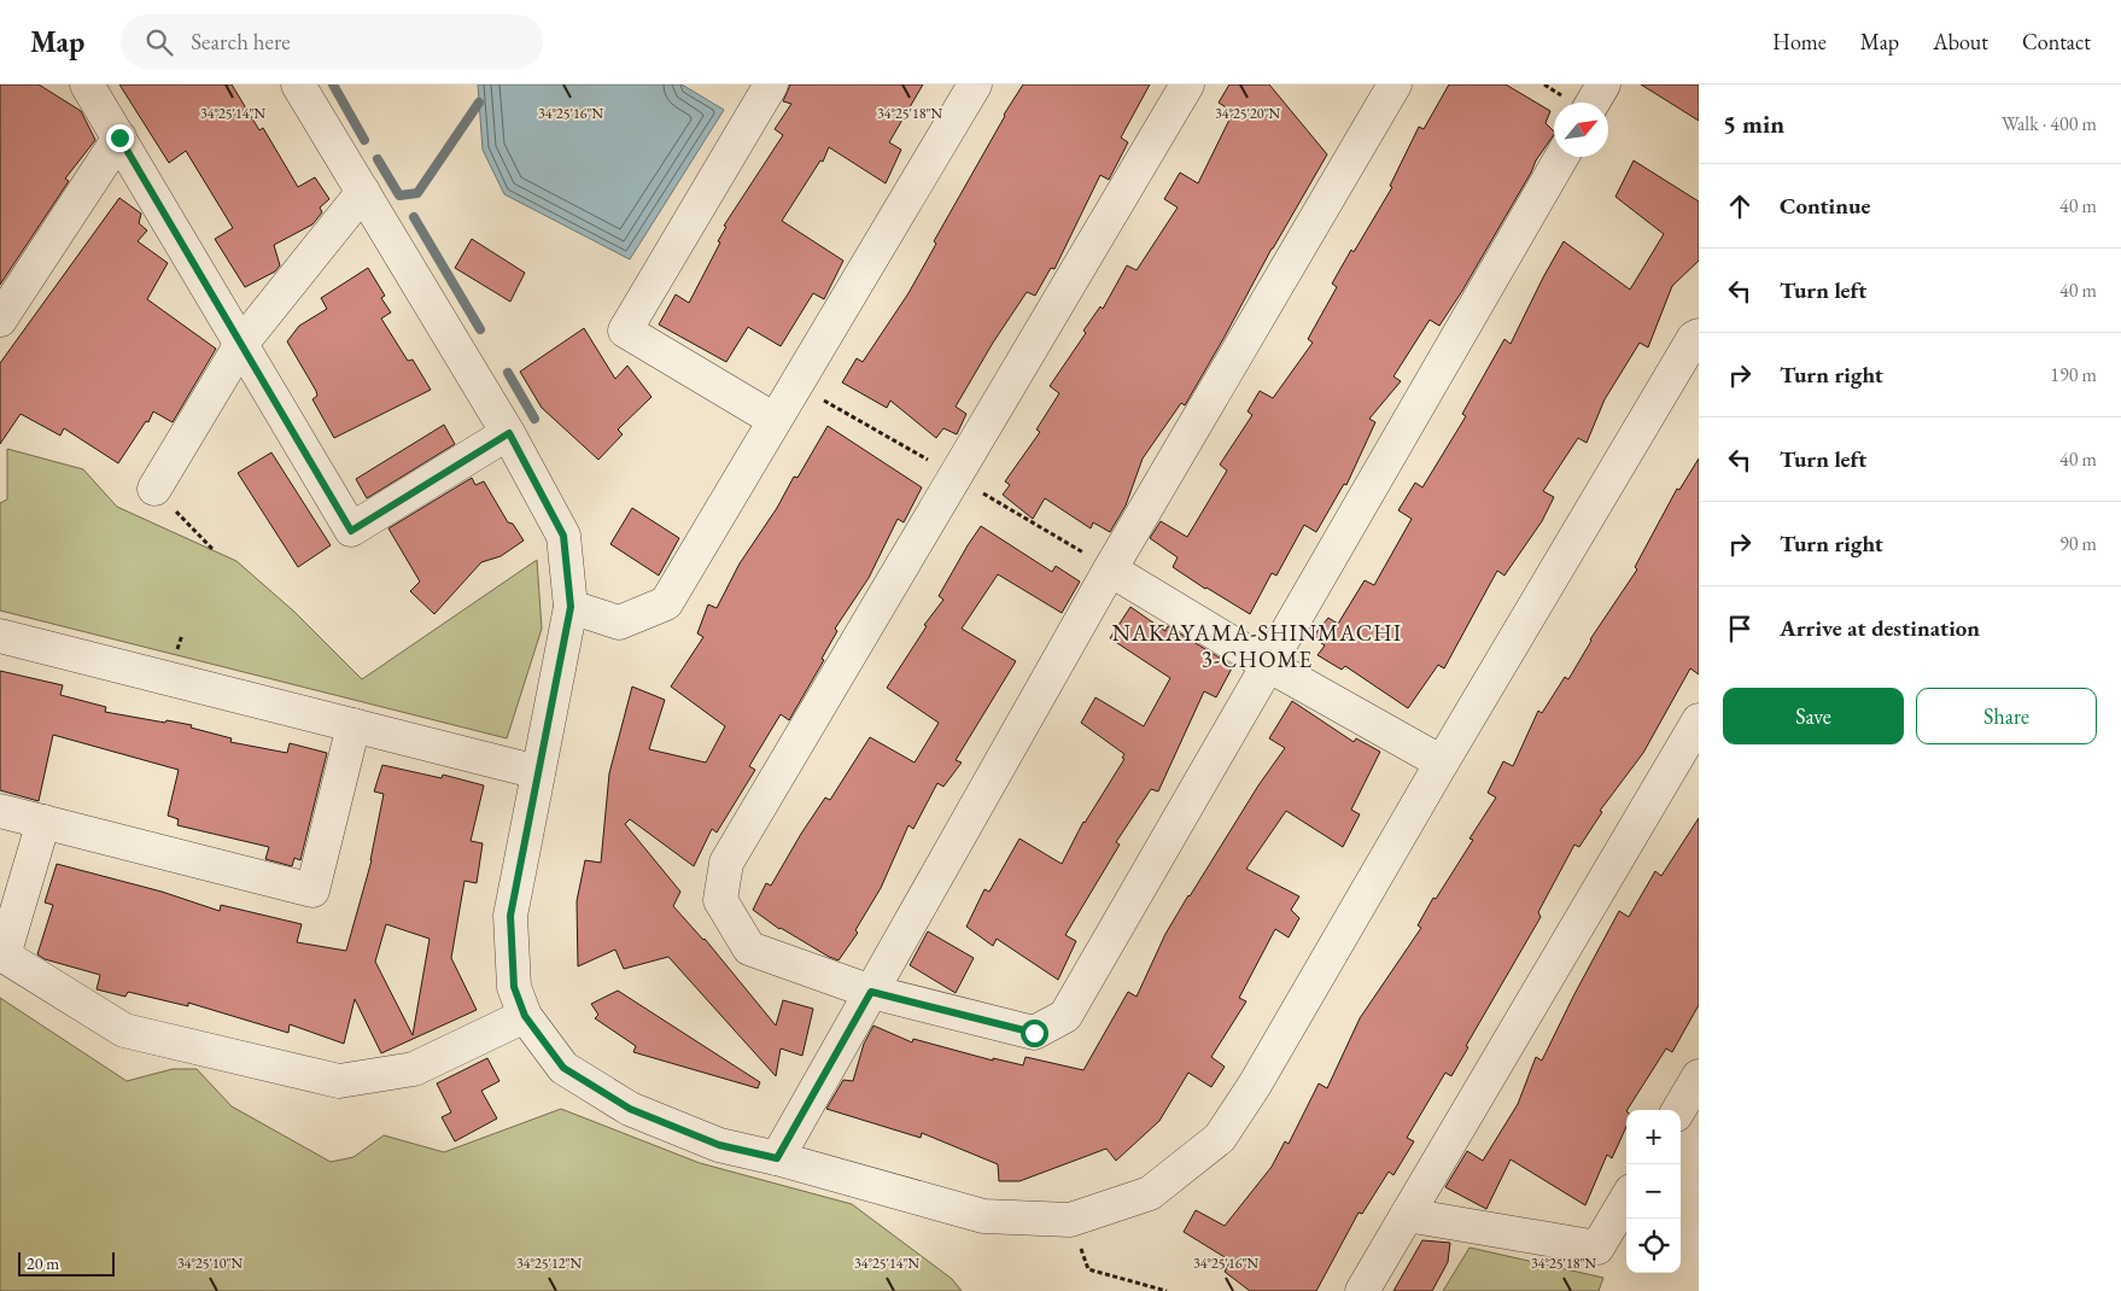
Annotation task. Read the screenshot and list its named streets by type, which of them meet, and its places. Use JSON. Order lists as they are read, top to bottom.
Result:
{
  "districts": ["NAKAYAMA-SHINMACHI 3-CHOME"],
  "scale_bar": "20 m",
  "north": "top right",
  "page": {
    "header": "Map",
    "search": "Search here",
    "nav": [
      "Home",
      "Map",
      "About",
      "Contact"
    ],
    "heading": ["5 min", "Walk · 400 m"],
    "list": [
      ["Continue", "40 m"],
      ["Turn left", "40 m"],
      ["Turn right", "190 m"],
      ["Turn left", "40 m"],
      ["Turn right", "90 m"],
      "Arrive at destination"
    ],
    "buttons": ["Save", "Share"],
    "map_buttons": ["+", "−"],
    "scale": "20 m"
  },
  "coordinates": [
    "34°25'14\"N",
    "34°25'16\"N",
    "34°25'18\"N",
    "34°25'20\"N",
    "34°25'10\"N",
    "34°25'12\"N"
  ]
}
